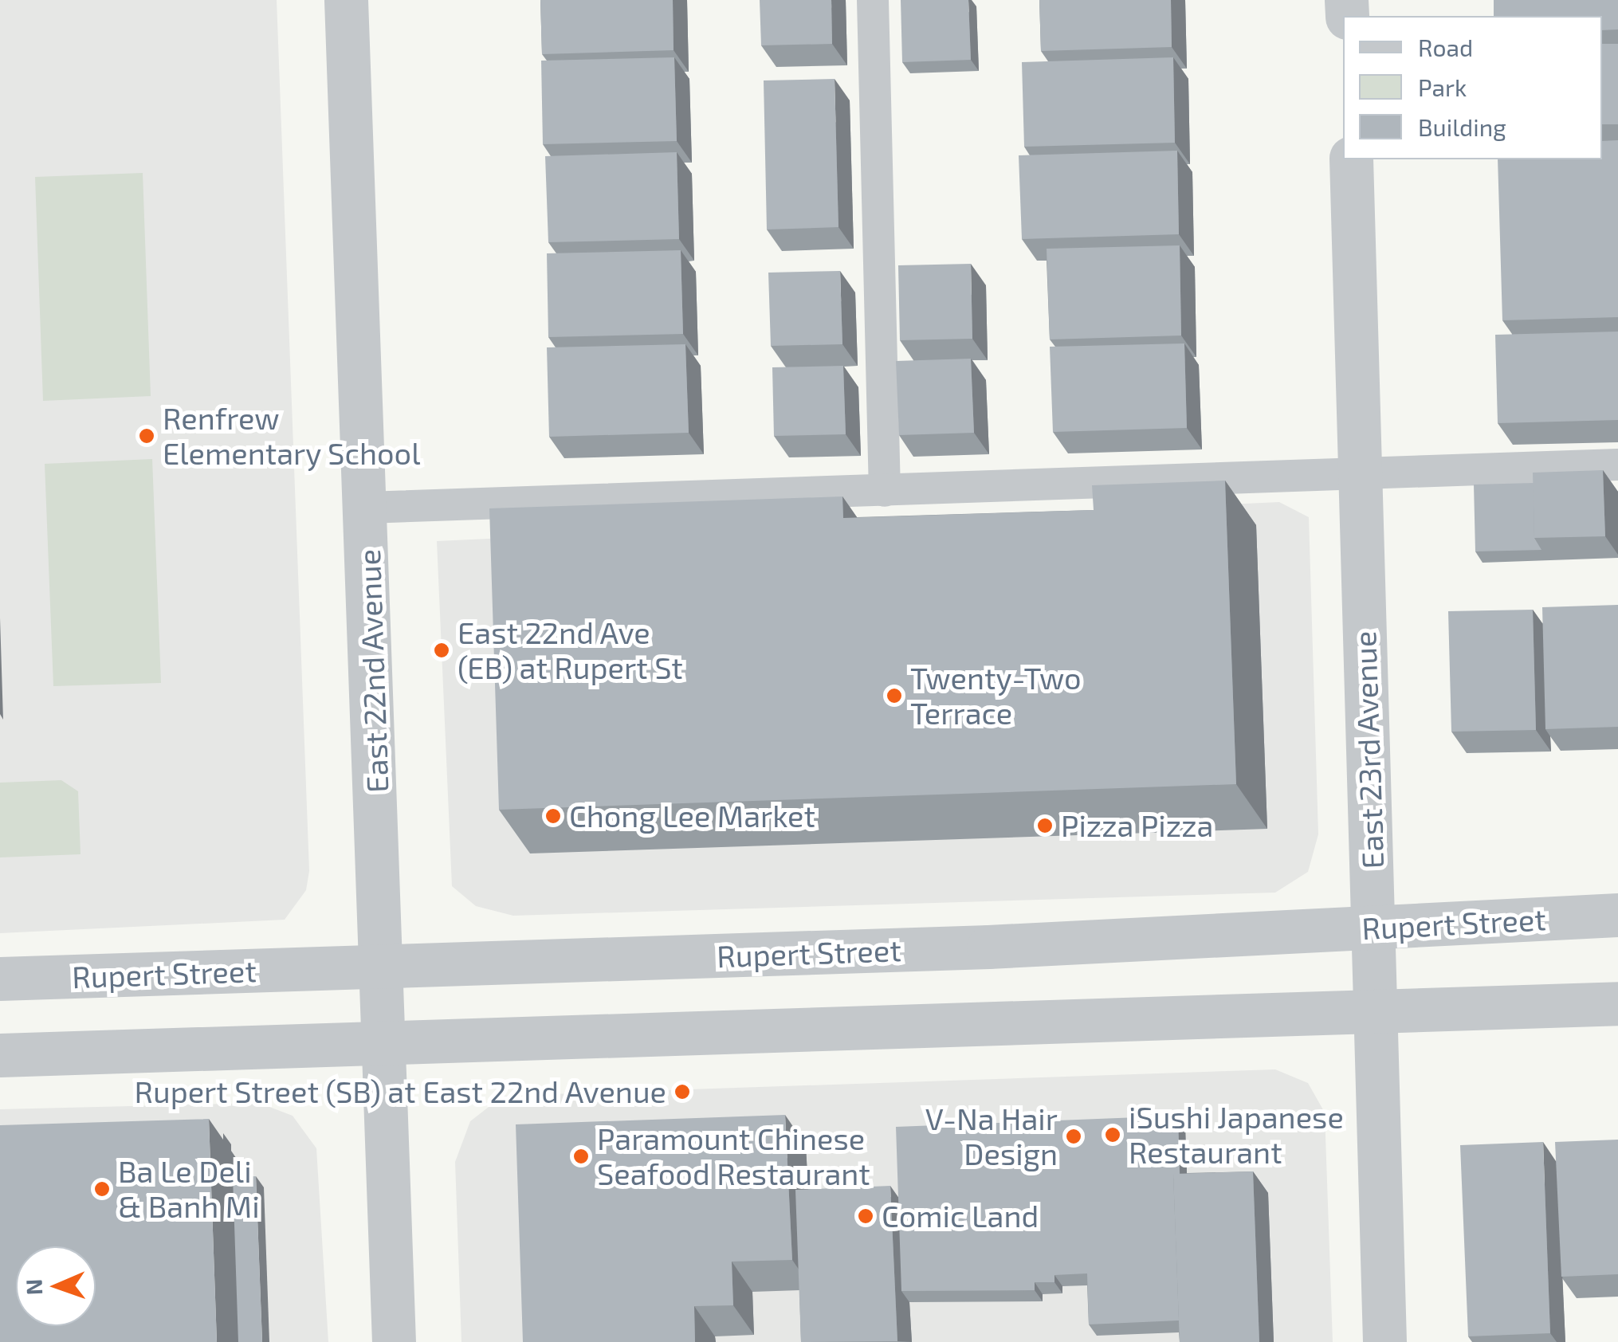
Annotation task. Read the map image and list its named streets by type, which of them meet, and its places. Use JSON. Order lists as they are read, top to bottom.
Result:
{
  "streets": {
    "street": ["East 22nd Avenue", "East 23rd Avenue", "Rupert Street"]
  },
  "crossings": [
    ["East 22nd Avenue", "Rupert Street"],
    ["East 23rd Avenue", "Rupert Street"]
  ],
  "places": [
    "Renfrew Elementary School",
    "East 22nd Ave (EB) at Rupert St",
    "Twenty-Two Terrace",
    "Chong Lee Market",
    "Pizza Pizza",
    "Rupert Street (SB) at East 22nd Avenue",
    "iSushi Japanese Restaurant",
    "V-Na Hair Design",
    "Paramount Chinese Seafood Restaurant",
    "Ba Le Deli & Banh Mi",
    "Comic Land"
  ],
  "legend": ["Road", "Park", "Building"],
  "north": "left"
}
